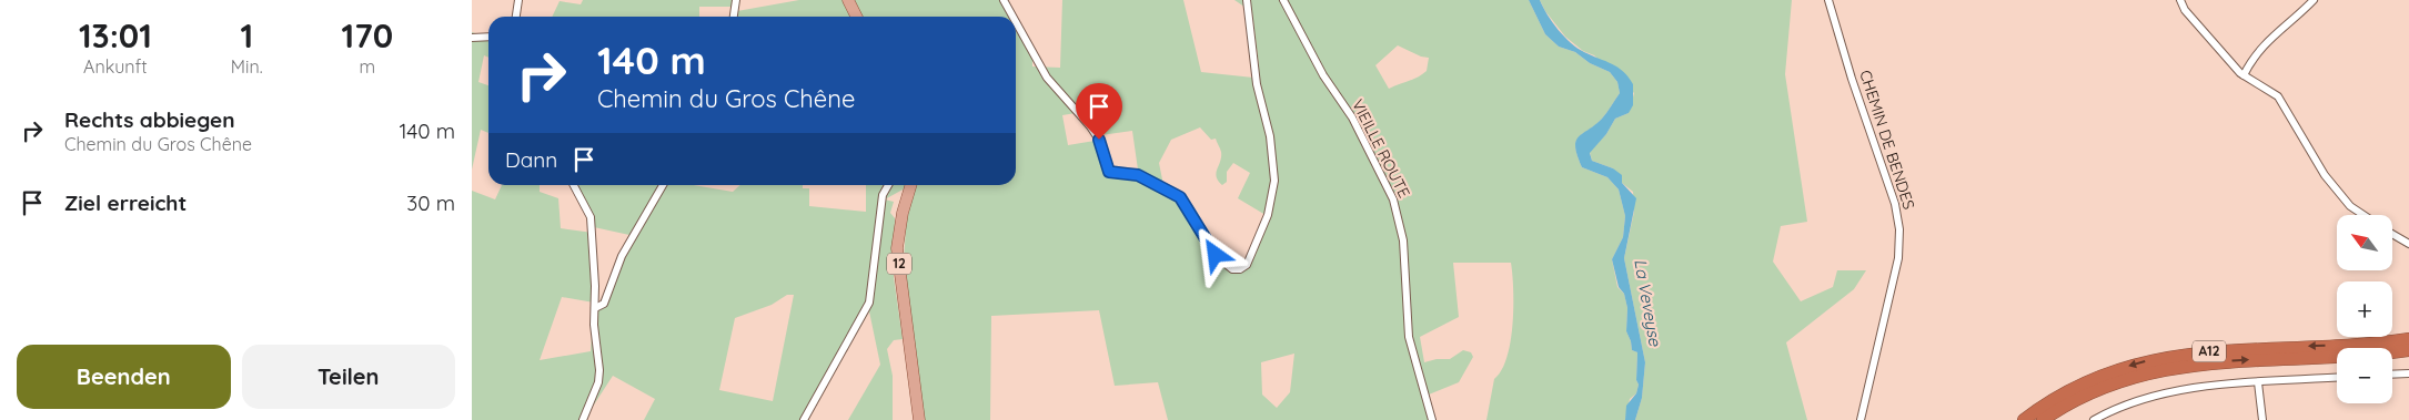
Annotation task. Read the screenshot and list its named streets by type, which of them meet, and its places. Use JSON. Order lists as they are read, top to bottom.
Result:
{
  "streets": {
    "highway": ["A12"],
    "main road": ["12"],
    "street": ["CHEMIN DE BENDES", "VIEILLE ROUTE"]
  },
  "water": ["La Veveyse"],
  "north": "top left",
  "page": {
    "eta": [
      "13:01",
      "Ankunft",
      "1",
      "Min.",
      "170",
      "m"
    ],
    "turn": ["140 m", "Chemin du Gros Chêne"],
    "list": [
      {
        "name": "Rechts abbiegen",
        "note": "Chemin du Gros Chêne",
        "value": "140 m"
      },
      {
        "name": "Ziel erreicht",
        "value": "30 m"
      }
    ],
    "then": "Dann",
    "map_buttons": ["+", "−"],
    "buttons": ["Beenden", "Teilen"]
  }
}
